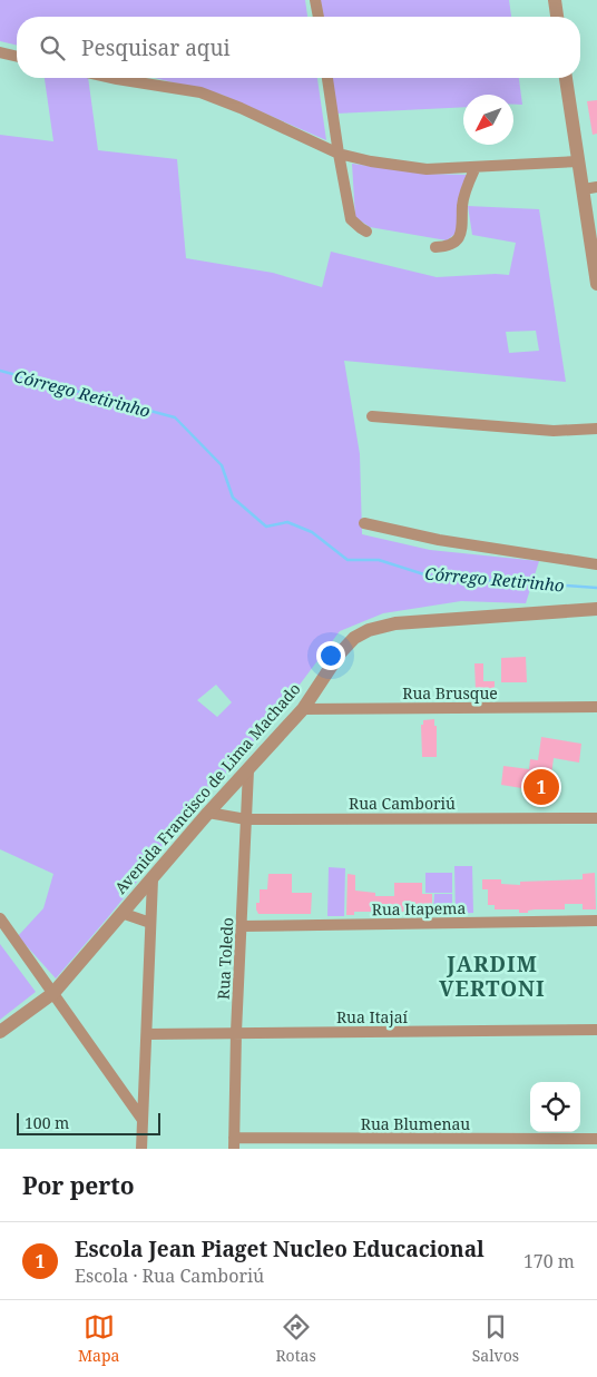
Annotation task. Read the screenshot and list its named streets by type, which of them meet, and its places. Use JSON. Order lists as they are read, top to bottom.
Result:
{
  "streets": {
    "street": [
      "Rua Brusque",
      "Avenida Francisco de Lima Machado",
      "Rua Camboriú",
      "Rua Itapema",
      "Rua Toledo",
      "Rua Itajaí",
      "Rua Blumenau"
    ]
  },
  "crossings": [
    ["Rua Brusque", "Avenida Francisco de Lima Machado"],
    ["Avenida Francisco de Lima Machado", "Rua Camboriú"],
    ["Avenida Francisco de Lima Machado", "Rua Toledo"],
    ["Rua Camboriú", "Rua Toledo"],
    ["Rua Itapema", "Rua Toledo"],
    ["Rua Toledo", "Rua Itajaí"],
    ["Rua Toledo", "Rua Blumenau"]
  ],
  "districts": ["JARDIM VERTONI"],
  "water": ["Córrego Retirinho"],
  "scale_bar": "100 m",
  "north": "bottom left",
  "page": {
    "search": "Pesquisar aqui",
    "pins": "1",
    "scale": "100 m",
    "heading": "Por perto",
    "list": [
      {
        "mark": "1",
        "name": "Escola Jean Piaget Nucleo Educacional",
        "note": "Escola · Rua Camboriú",
        "value": "170 m"
      }
    ],
    "nav": ["Mapa", "Rotas", "Salvos"]
  }
}
